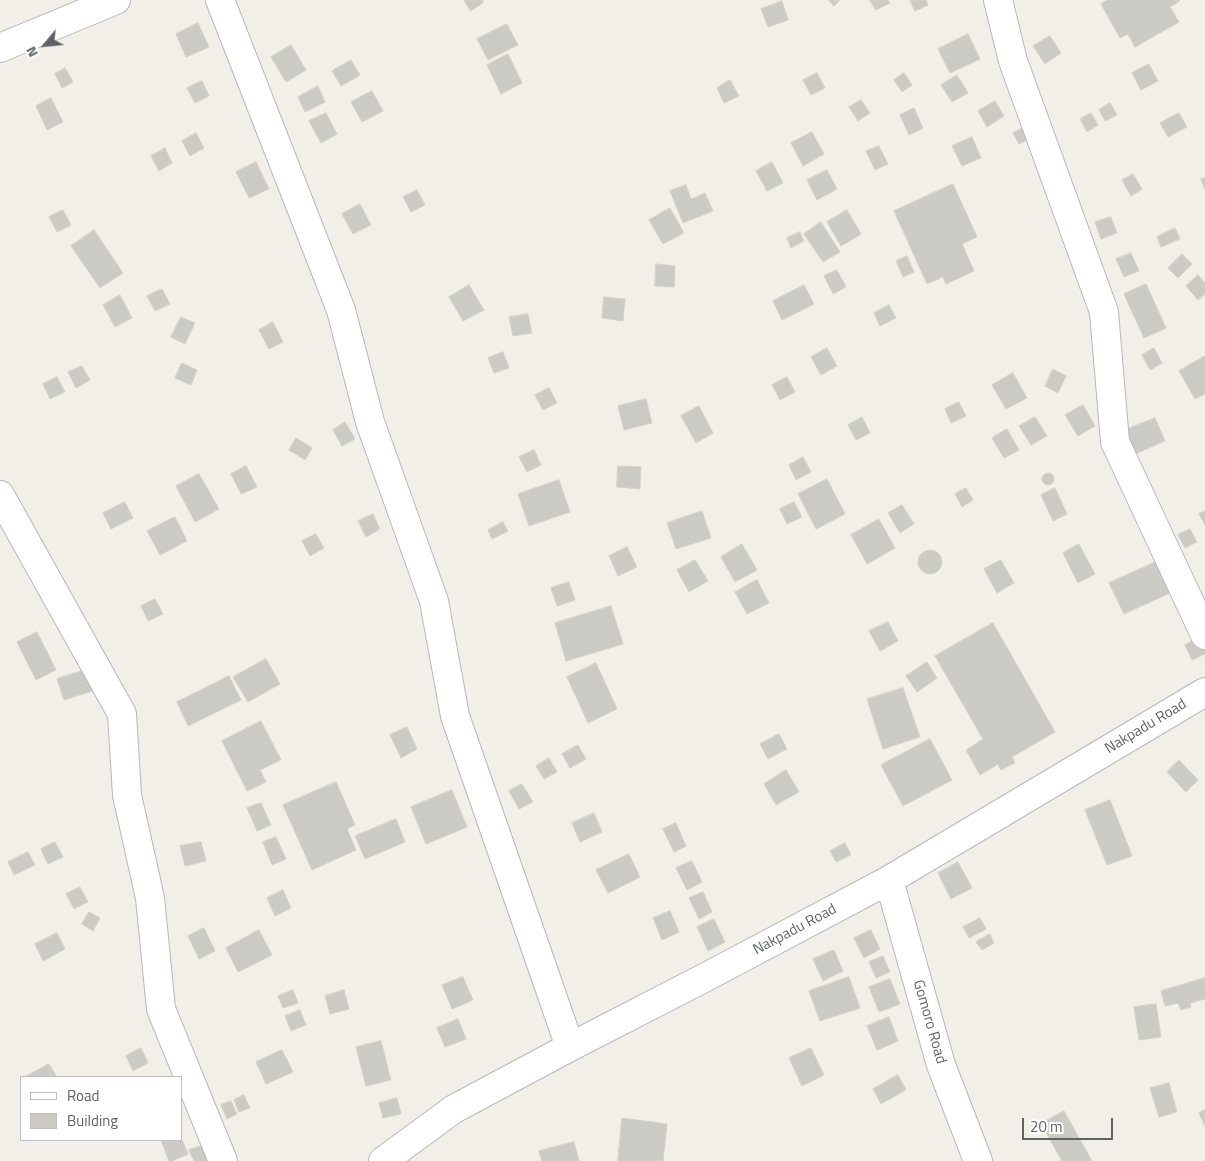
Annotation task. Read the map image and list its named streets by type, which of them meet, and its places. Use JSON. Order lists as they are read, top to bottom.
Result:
{
  "streets": {
    "street": ["Nakpadu Road", "Gomoro Road"]
  },
  "crossings": [
    ["Nakpadu Road", "Gomoro Road"]
  ],
  "legend": ["Road", "Building"],
  "scale_bar": "20 m",
  "north": "bottom left"
}
